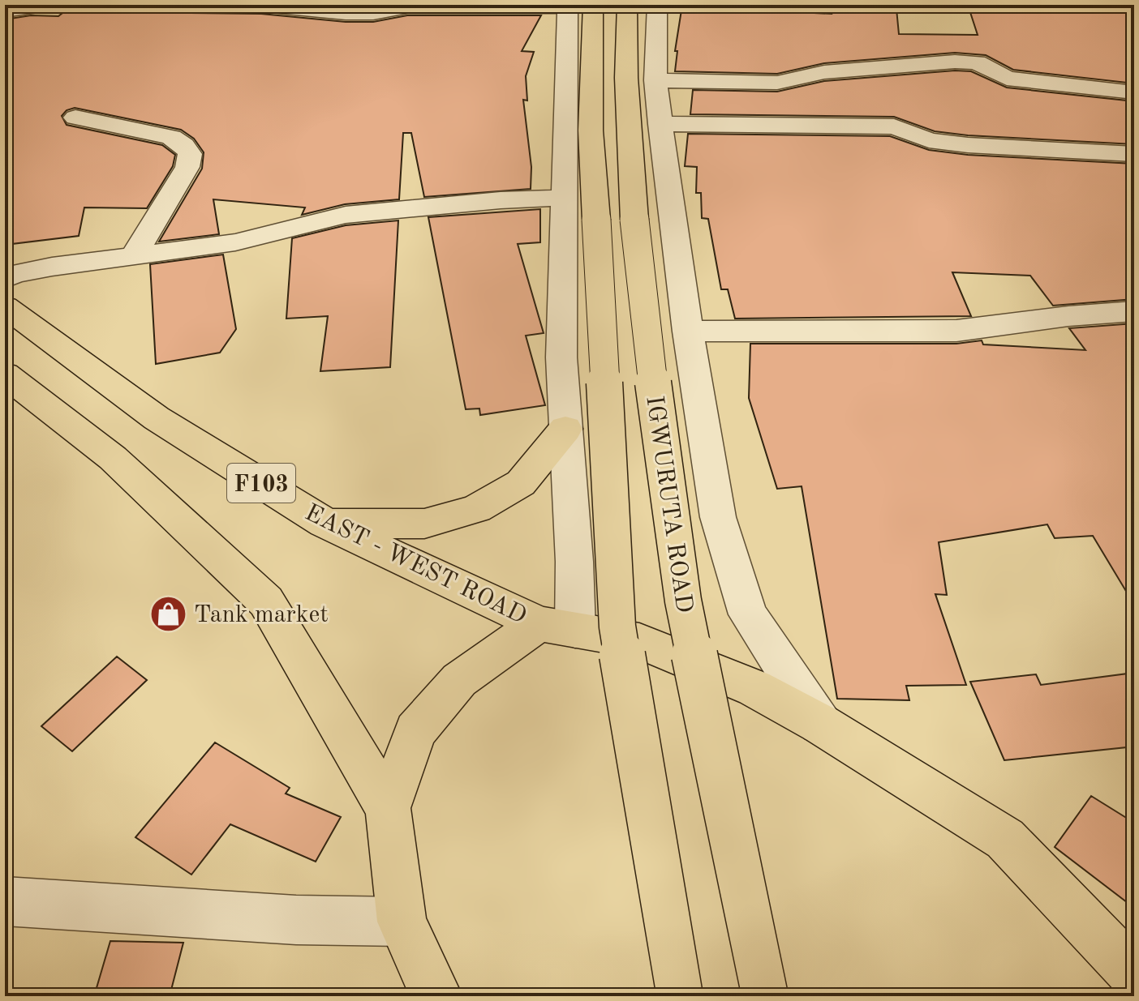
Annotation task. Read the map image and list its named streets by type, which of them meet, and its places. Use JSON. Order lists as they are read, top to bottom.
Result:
{
  "streets": {
    "main road": ["F103", "IGWURUTA ROAD", "EAST - WEST ROAD"]
  },
  "places": {
    "shop": ["Tank market"]
  }
}
